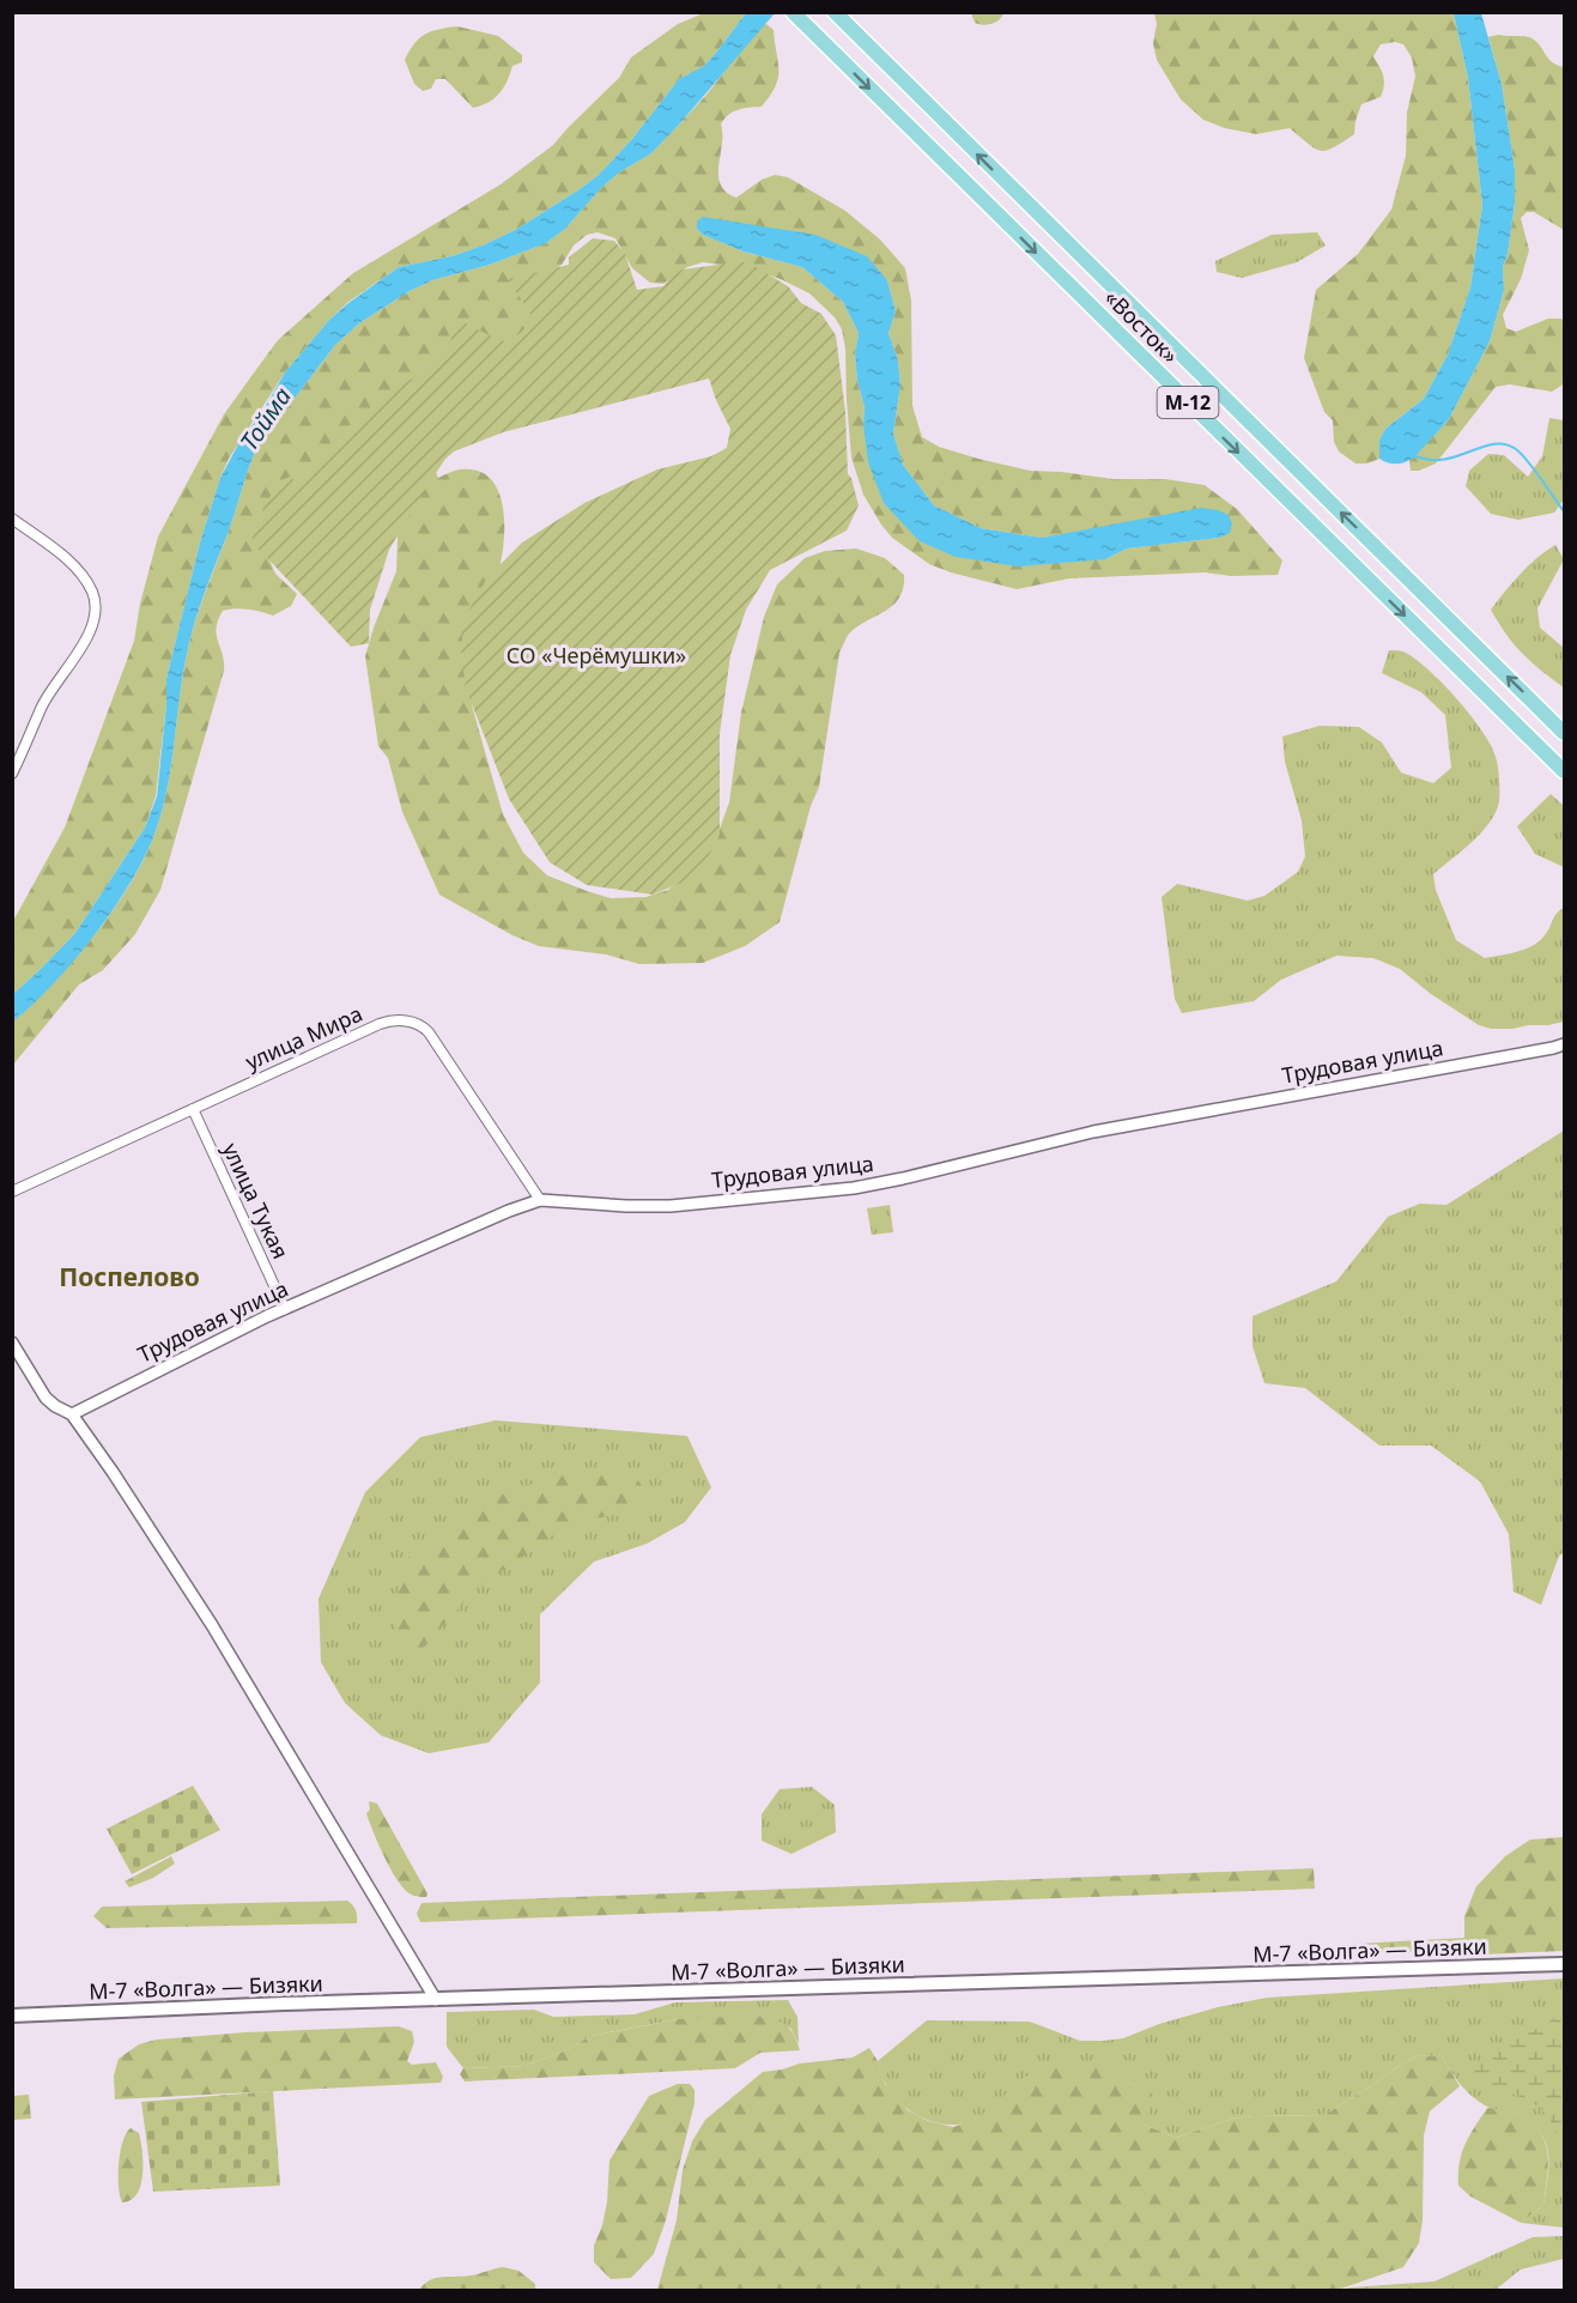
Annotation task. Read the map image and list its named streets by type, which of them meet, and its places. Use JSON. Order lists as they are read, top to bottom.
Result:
{
  "streets": {
    "main road": ["«Восток»", "М-12", "М-7 «Волга» — Бизяки"],
    "street": ["улица Мира", "Трудовая улица", "улица Тукая"]
  },
  "crossings": [
    ["улица Мира", "Трудовая улица"],
    ["улица Мира", "улица Тукая"],
    ["Трудовая улица", "улица Тукая"]
  ],
  "districts": ["Поспелово"],
  "water": ["Тойма"],
  "parks": ["СО «Черёмушки»"]
}
